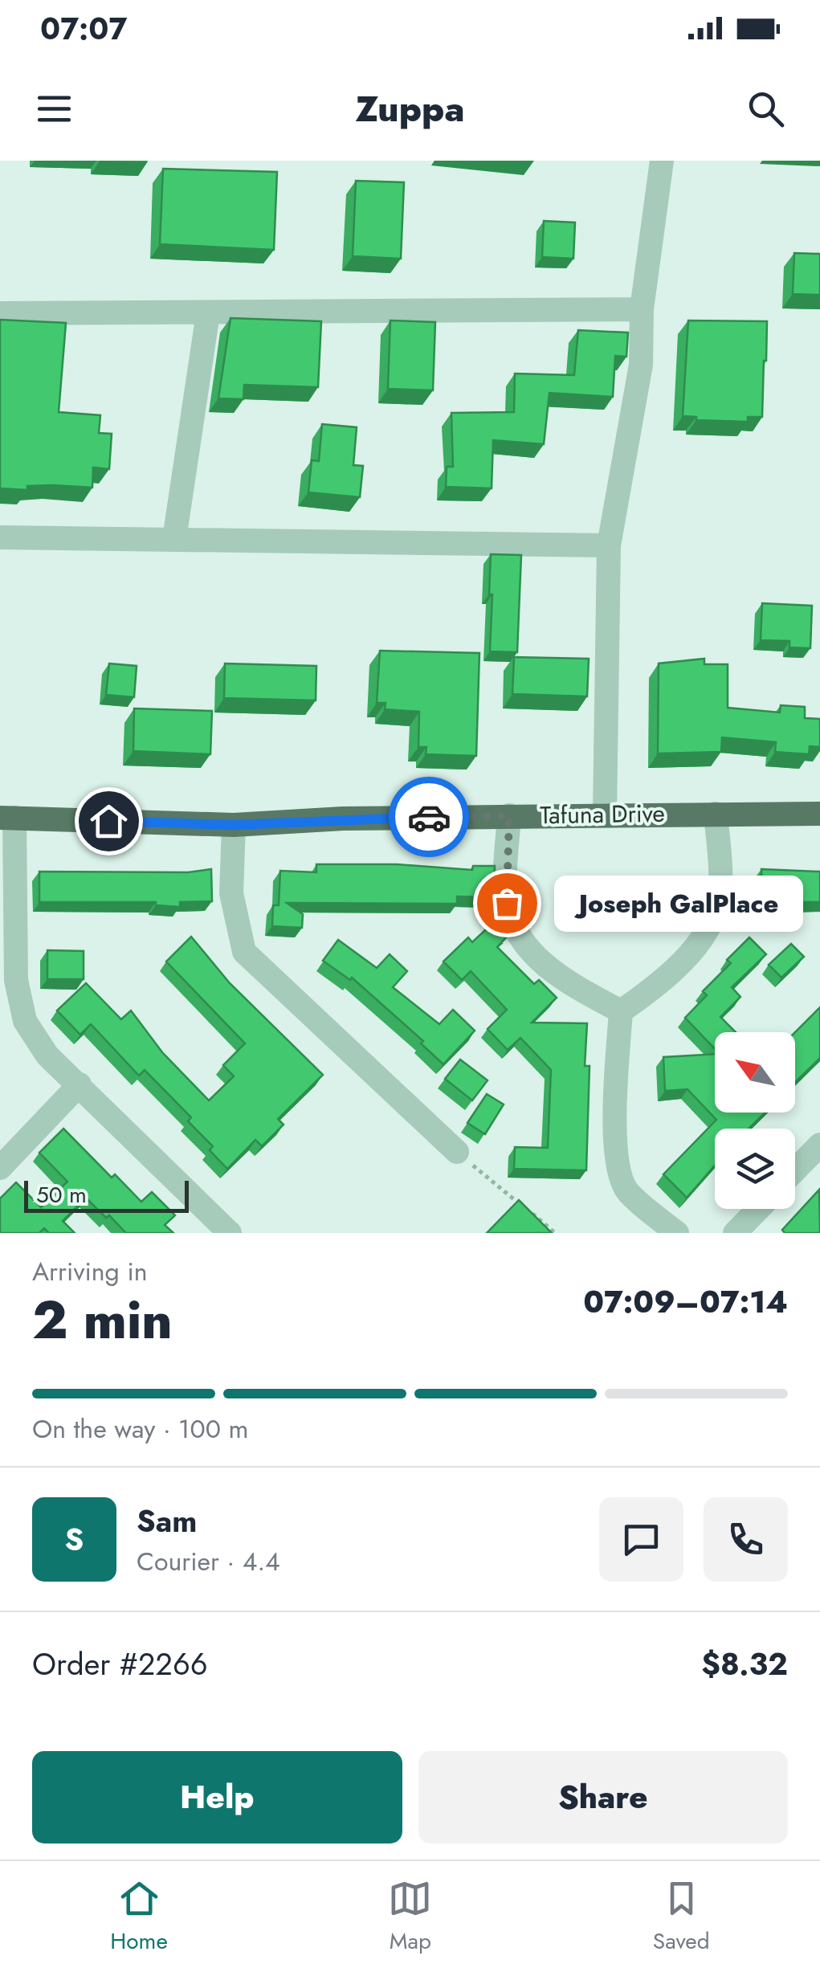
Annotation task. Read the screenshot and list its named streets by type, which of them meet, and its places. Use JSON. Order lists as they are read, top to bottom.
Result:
{
  "streets": {
    "main road": ["Tafuna Drive"]
  },
  "places": ["Joseph GalPlace"],
  "scale_bar": "50 m",
  "north": "top left",
  "page": {
    "status": "07:07",
    "header": "Zuppa",
    "bubble": "Joseph GalPlace",
    "scale": "50 m",
    "heading": ["2 min", "Arriving in", "07:09–07:14"],
    "panel": [
      "Sam",
      "Courier · 4.4",
      "Order #2266",
      "$8.32"
    ],
    "bar": "On the way · 100 m",
    "round": "S",
    "buttons": ["Help", "Share"],
    "tabs": ["Home", "Map", "Saved"]
  }
}
